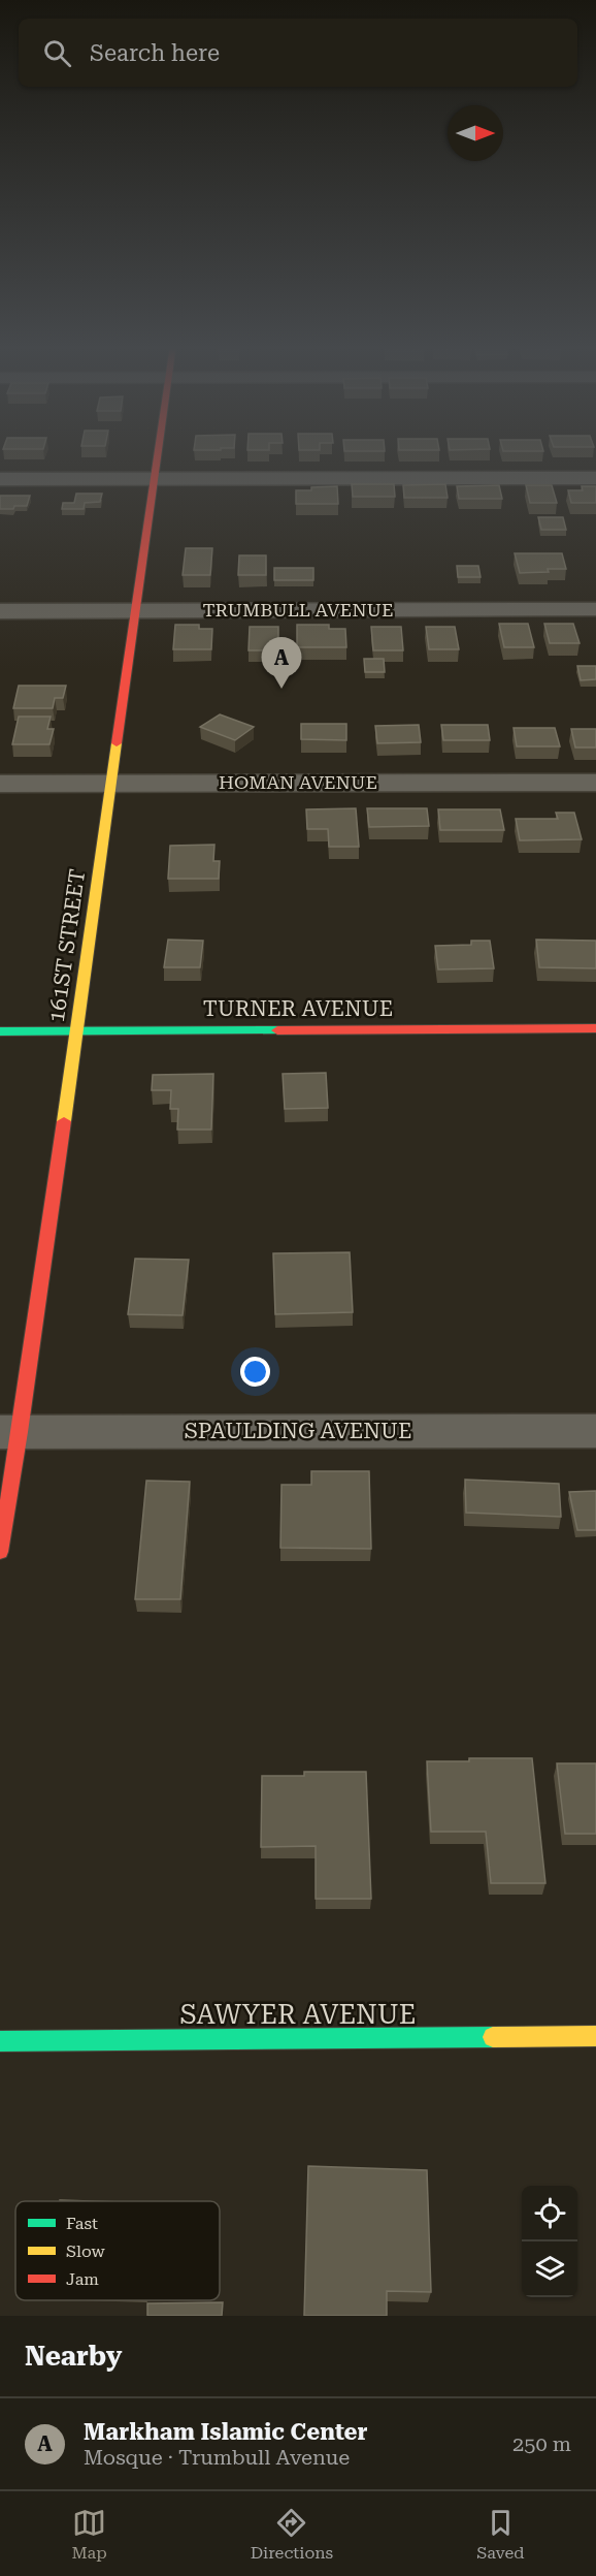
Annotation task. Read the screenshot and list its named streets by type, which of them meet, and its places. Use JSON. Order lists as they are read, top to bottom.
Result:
{
  "streets": {
    "street": [
      "TRUMBULL AVENUE",
      "HOMAN AVENUE",
      "161ST STREET",
      "TURNER AVENUE",
      "SPAULDING AVENUE",
      "SAWYER AVENUE"
    ]
  },
  "crossings": [
    ["TRUMBULL AVENUE", "161ST STREET"],
    ["HOMAN AVENUE", "161ST STREET"],
    ["161ST STREET", "TURNER AVENUE"],
    ["161ST STREET", "SPAULDING AVENUE"]
  ],
  "legend": ["Fast", "Slow", "Jam"],
  "north": "right",
  "page": {
    "search": "Search here",
    "pins": "A",
    "heading": "Nearby",
    "list": [
      {
        "mark": "A",
        "name": "Markham Islamic Center",
        "note": "Mosque · Trumbull Avenue",
        "value": "250 m"
      }
    ],
    "nav": ["Map", "Directions", "Saved"]
  }
}
